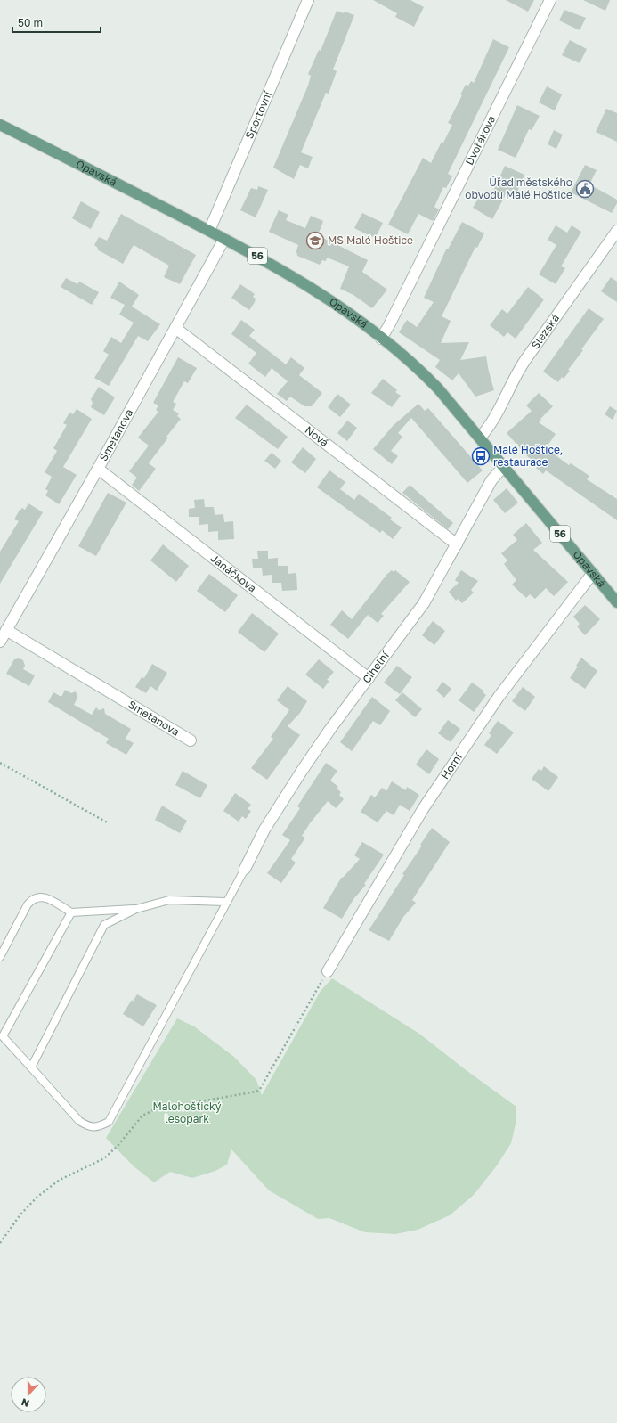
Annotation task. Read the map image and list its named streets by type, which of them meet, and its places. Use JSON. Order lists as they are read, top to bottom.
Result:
{
  "streets": {
    "main road": ["Opavská", "56"],
    "street": [
      "Sportovní",
      "Dvořákova",
      "Slezská",
      "Smetanova",
      "Nová",
      "Janáčkova",
      "Cihelní",
      "Horní"
    ]
  },
  "crossings": [
    ["Sportovní", "Opavská"],
    ["Dvořákova", "Opavská"],
    ["Opavská", "Slezská"],
    ["Opavská", "Smetanova"],
    ["Opavská", "Cihelní"],
    ["Opavská", "Horní"],
    ["Smetanova", "Nová"],
    ["Smetanova", "Janáčkova"],
    ["Nová", "Cihelní"],
    ["Janáčkova", "Cihelní"]
  ],
  "parks": ["Malohoštický lesopark"],
  "places": {
    "public building": ["Úřad městského obvodu Malé Hoštice"],
    "school or university": ["MS Malé Hoštice"],
    "bus stop": ["Malé Hoštice, restaurace"]
  },
  "scale_bar": "50 m",
  "north": "bottom"
}
